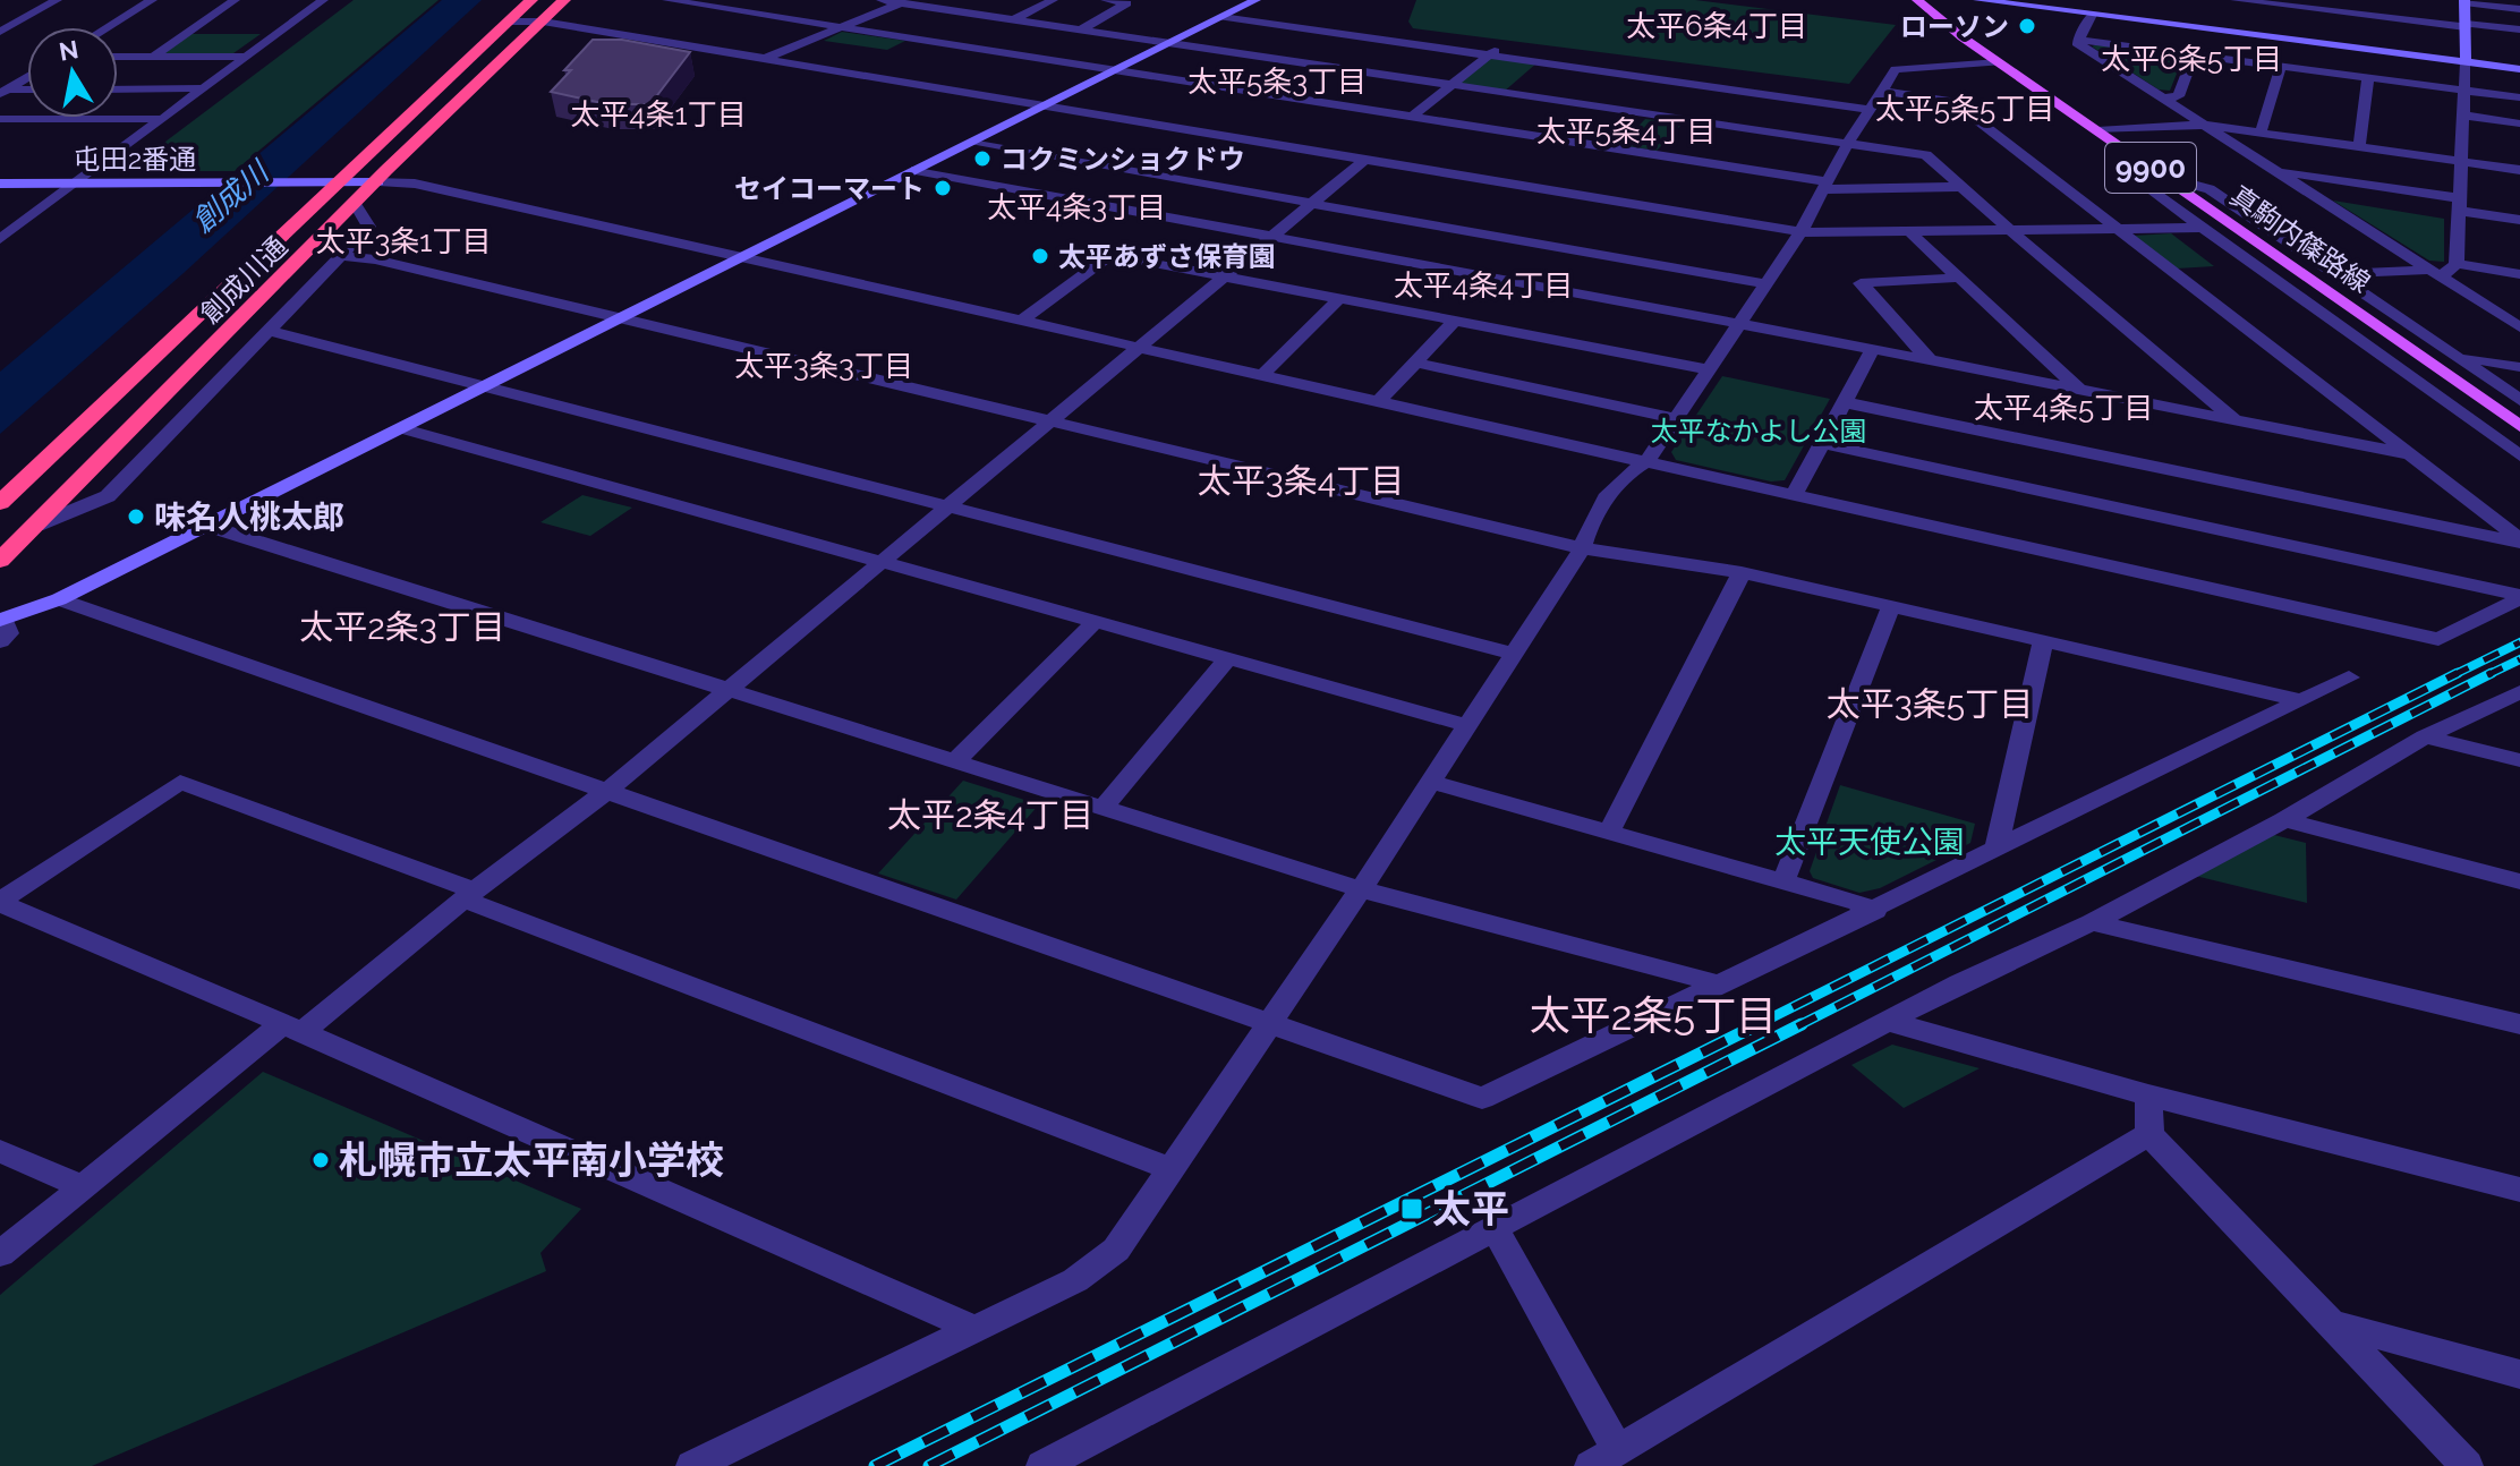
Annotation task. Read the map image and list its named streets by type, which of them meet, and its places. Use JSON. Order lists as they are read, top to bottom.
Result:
{
  "streets": {
    "highway": ["創成川通"],
    "main road": ["9900", "真駒内篠路線"],
    "street": ["屯田2番通"]
  },
  "crossings": [
    ["屯田2番通", "創成川通"]
  ],
  "districts": [
    "太平6条4丁目",
    "太平6条5丁目",
    "太平5条3丁目",
    "太平5条5丁目",
    "太平4条1丁目",
    "太平5条4丁目",
    "太平4条3丁目",
    "太平3条1丁目",
    "太平4条4丁目",
    "太平3条3丁目",
    "太平4条5丁目",
    "太平3条4丁目",
    "太平2条3丁目",
    "太平3条5丁目",
    "太平2条4丁目",
    "太平2条5丁目"
  ],
  "water": ["創成川"],
  "parks": ["太平なかよし公園", "太平天使公園"],
  "places": {
    "other": [
      "ローソン",
      "コクミンショクドウ",
      "セイコーマート",
      "太平あずさ保育園",
      "味名人桃太郎",
      "札幌市立太平南小学校"
    ],
    "transit": ["太平"]
  },
  "north": "top"
}
